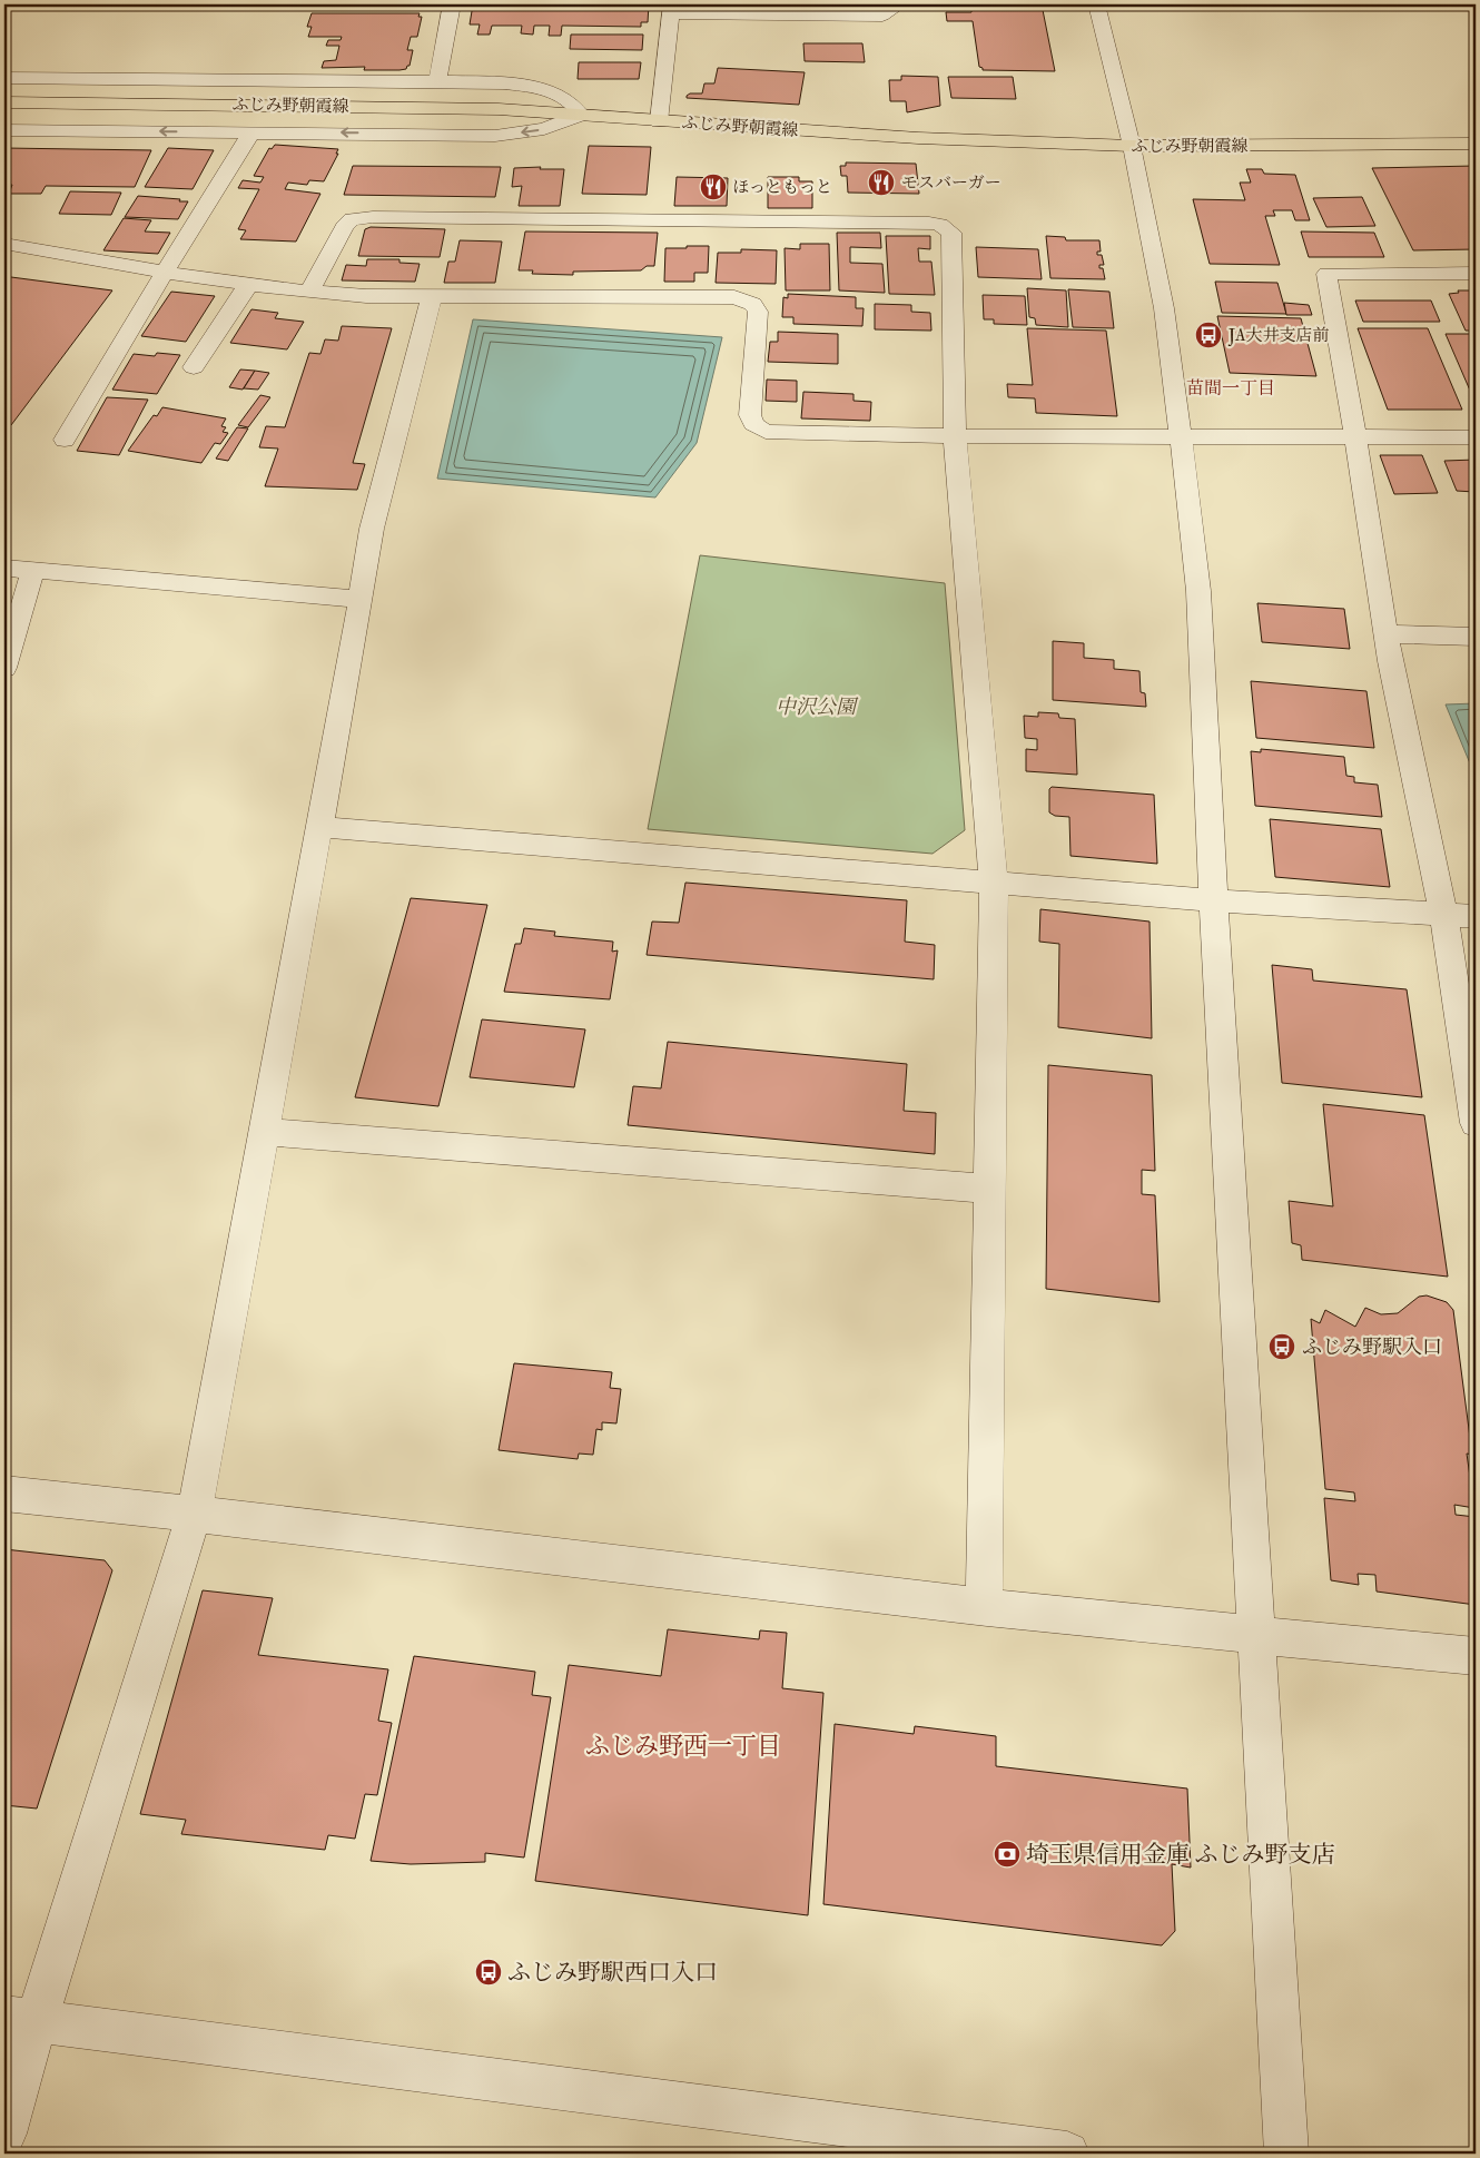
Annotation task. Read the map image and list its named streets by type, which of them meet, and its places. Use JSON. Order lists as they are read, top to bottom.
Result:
{
  "streets": {
    "main road": ["ふじみ野朝霞線"]
  },
  "districts": ["苗間一丁目", "ふじみ野西一丁目"],
  "parks": ["中沢公園"],
  "places": {
    "restaurant": ["モスバーガー", "ほっともっと"],
    "bus stop": ["JA大井支店前", "ふじみ野駅入口", "ふじみ野駅西口入口"],
    "bank": ["埼玉県信用金庫 ふじみ野支店"]
  }
}
